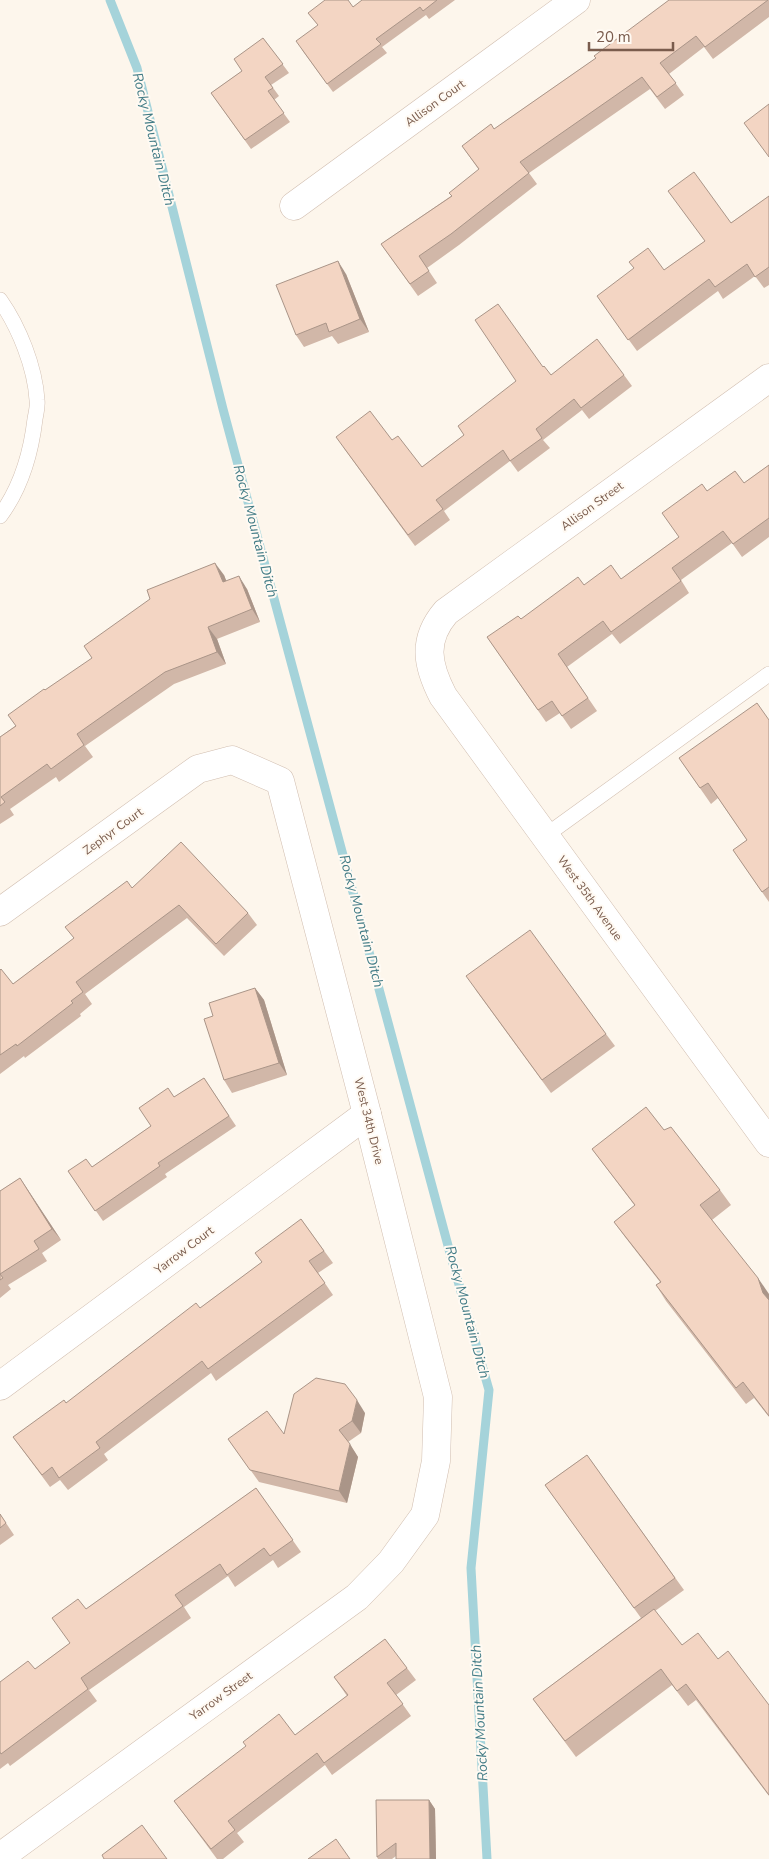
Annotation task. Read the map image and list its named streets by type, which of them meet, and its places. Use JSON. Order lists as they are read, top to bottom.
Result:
{
  "streets": {
    "street": [
      "Allison Court",
      "Allison Street",
      "Zephyr Court",
      "West 35th Avenue",
      "West 34th Drive",
      "Yarrow Court",
      "Yarrow Street"
    ]
  },
  "crossings": [
    ["Allison Street", "West 35th Avenue"],
    ["Zephyr Court", "West 34th Drive"],
    ["West 34th Drive", "Yarrow Court"],
    ["West 34th Drive", "Yarrow Street"]
  ],
  "water": ["Rocky Mountain Ditch"],
  "scale_bar": "20 m"
}
